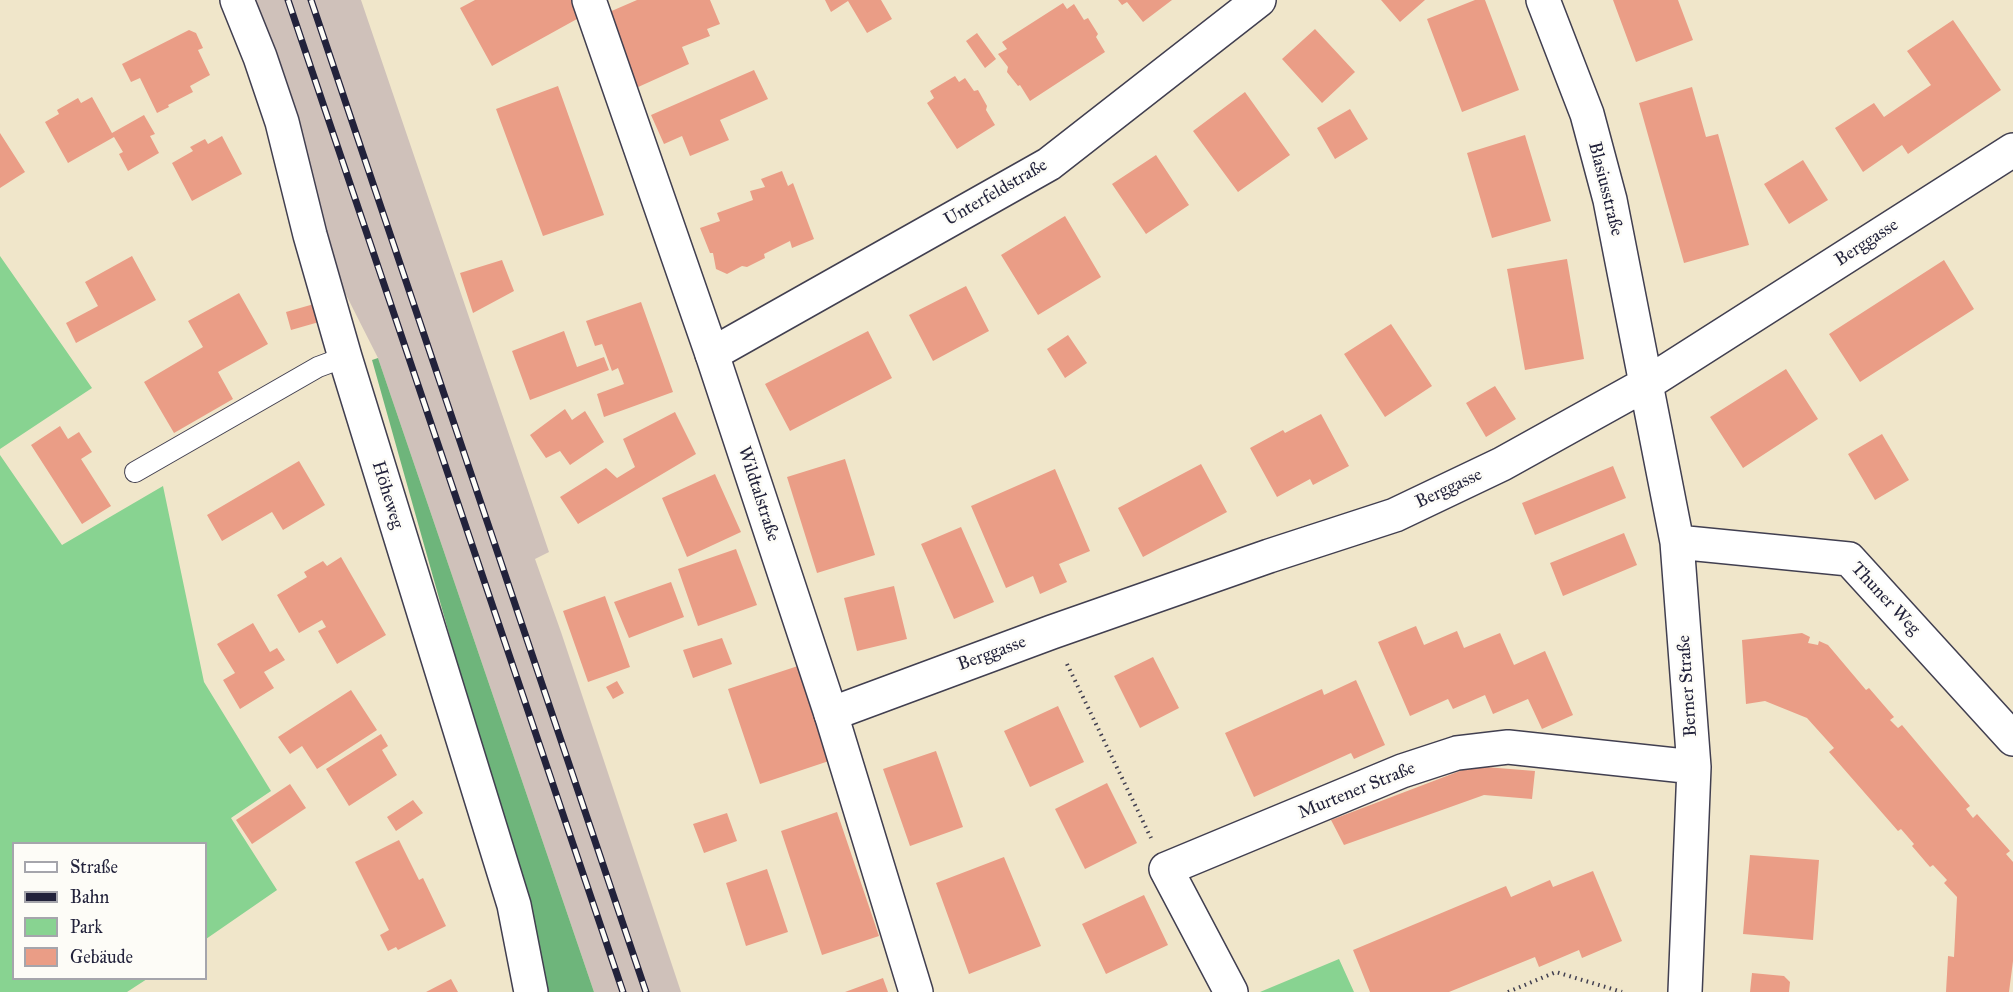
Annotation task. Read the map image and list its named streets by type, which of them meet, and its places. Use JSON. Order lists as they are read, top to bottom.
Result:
{
  "streets": {
    "street": [
      "Blasiusstraße",
      "Unterfeldstraße",
      "Berggasse",
      "Wildtalstraße",
      "Höheweg",
      "Thuner Weg",
      "Berner Straße",
      "Murtener Straße"
    ]
  },
  "crossings": [
    ["Blasiusstraße", "Berggasse"],
    ["Blasiusstraße", "Berner Straße"],
    ["Unterfeldstraße", "Wildtalstraße"],
    ["Berggasse", "Wildtalstraße"],
    ["Berggasse", "Berner Straße"],
    ["Thuner Weg", "Berner Straße"],
    ["Berner Straße", "Murtener Straße"]
  ],
  "legend": [
    "Straße",
    "Bahn",
    "Park",
    "Gebäude"
  ]
}
